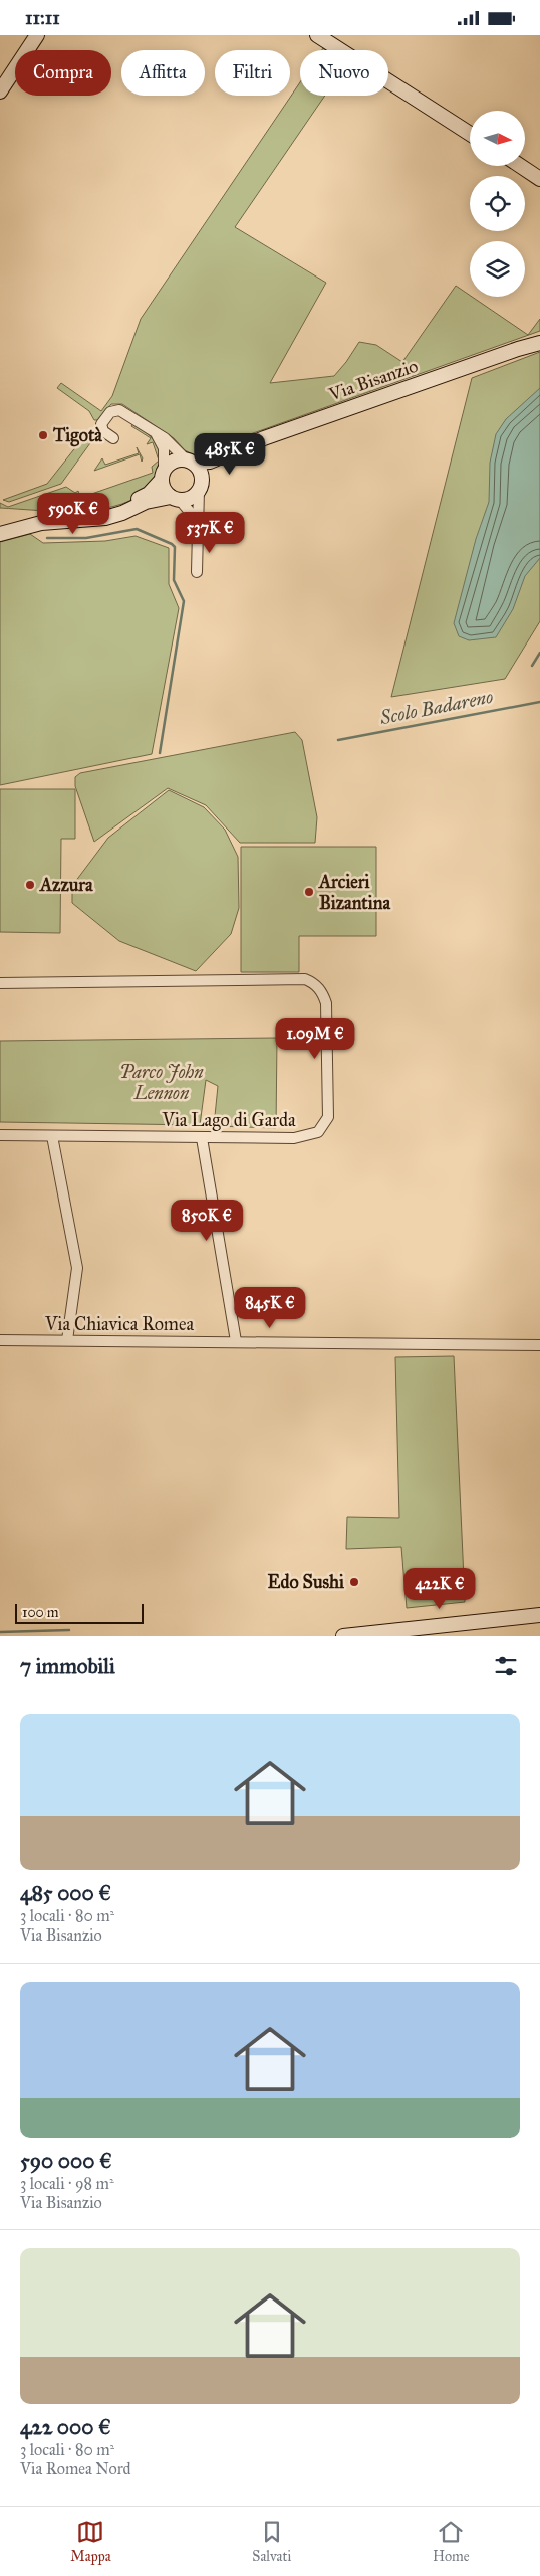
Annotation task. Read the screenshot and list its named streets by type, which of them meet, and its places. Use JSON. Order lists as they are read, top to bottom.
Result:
{
  "streets": {
    "main road": ["Via Bisanzio"],
    "street": ["Via Lago di Garda", "Via Chiavica Romea"]
  },
  "water": ["Scolo Badareno"],
  "parks": ["Parco John Lennon"],
  "places": [
    "Tigotà",
    "Azzura",
    "Arcieri Bizantina",
    "Edo Sushi"
  ],
  "scale_bar": "100 m",
  "north": "right",
  "page": {
    "status": "11:11",
    "chip": [
      "Compra",
      "Affitta",
      "Filtri",
      "Nuovo"
    ],
    "price": [
      "485K €",
      "590K €",
      "537K €",
      "1.09M €",
      "850K €",
      "845K €",
      "422K €"
    ],
    "scale": "100 m",
    "heading": "7 immobili",
    "list": [
      {
        "name": "485 000 €",
        "note": "3 locali · 80 m² · Via Bisanzio"
      },
      {
        "name": "590 000 €",
        "note": "3 locali · 98 m² · Via Bisanzio"
      },
      {
        "name": "422 000 €",
        "note": "3 locali · 80 m² · Via Romea Nord"
      }
    ],
    "tabs": ["Mappa", "Salvati", "Home"]
  }
}
